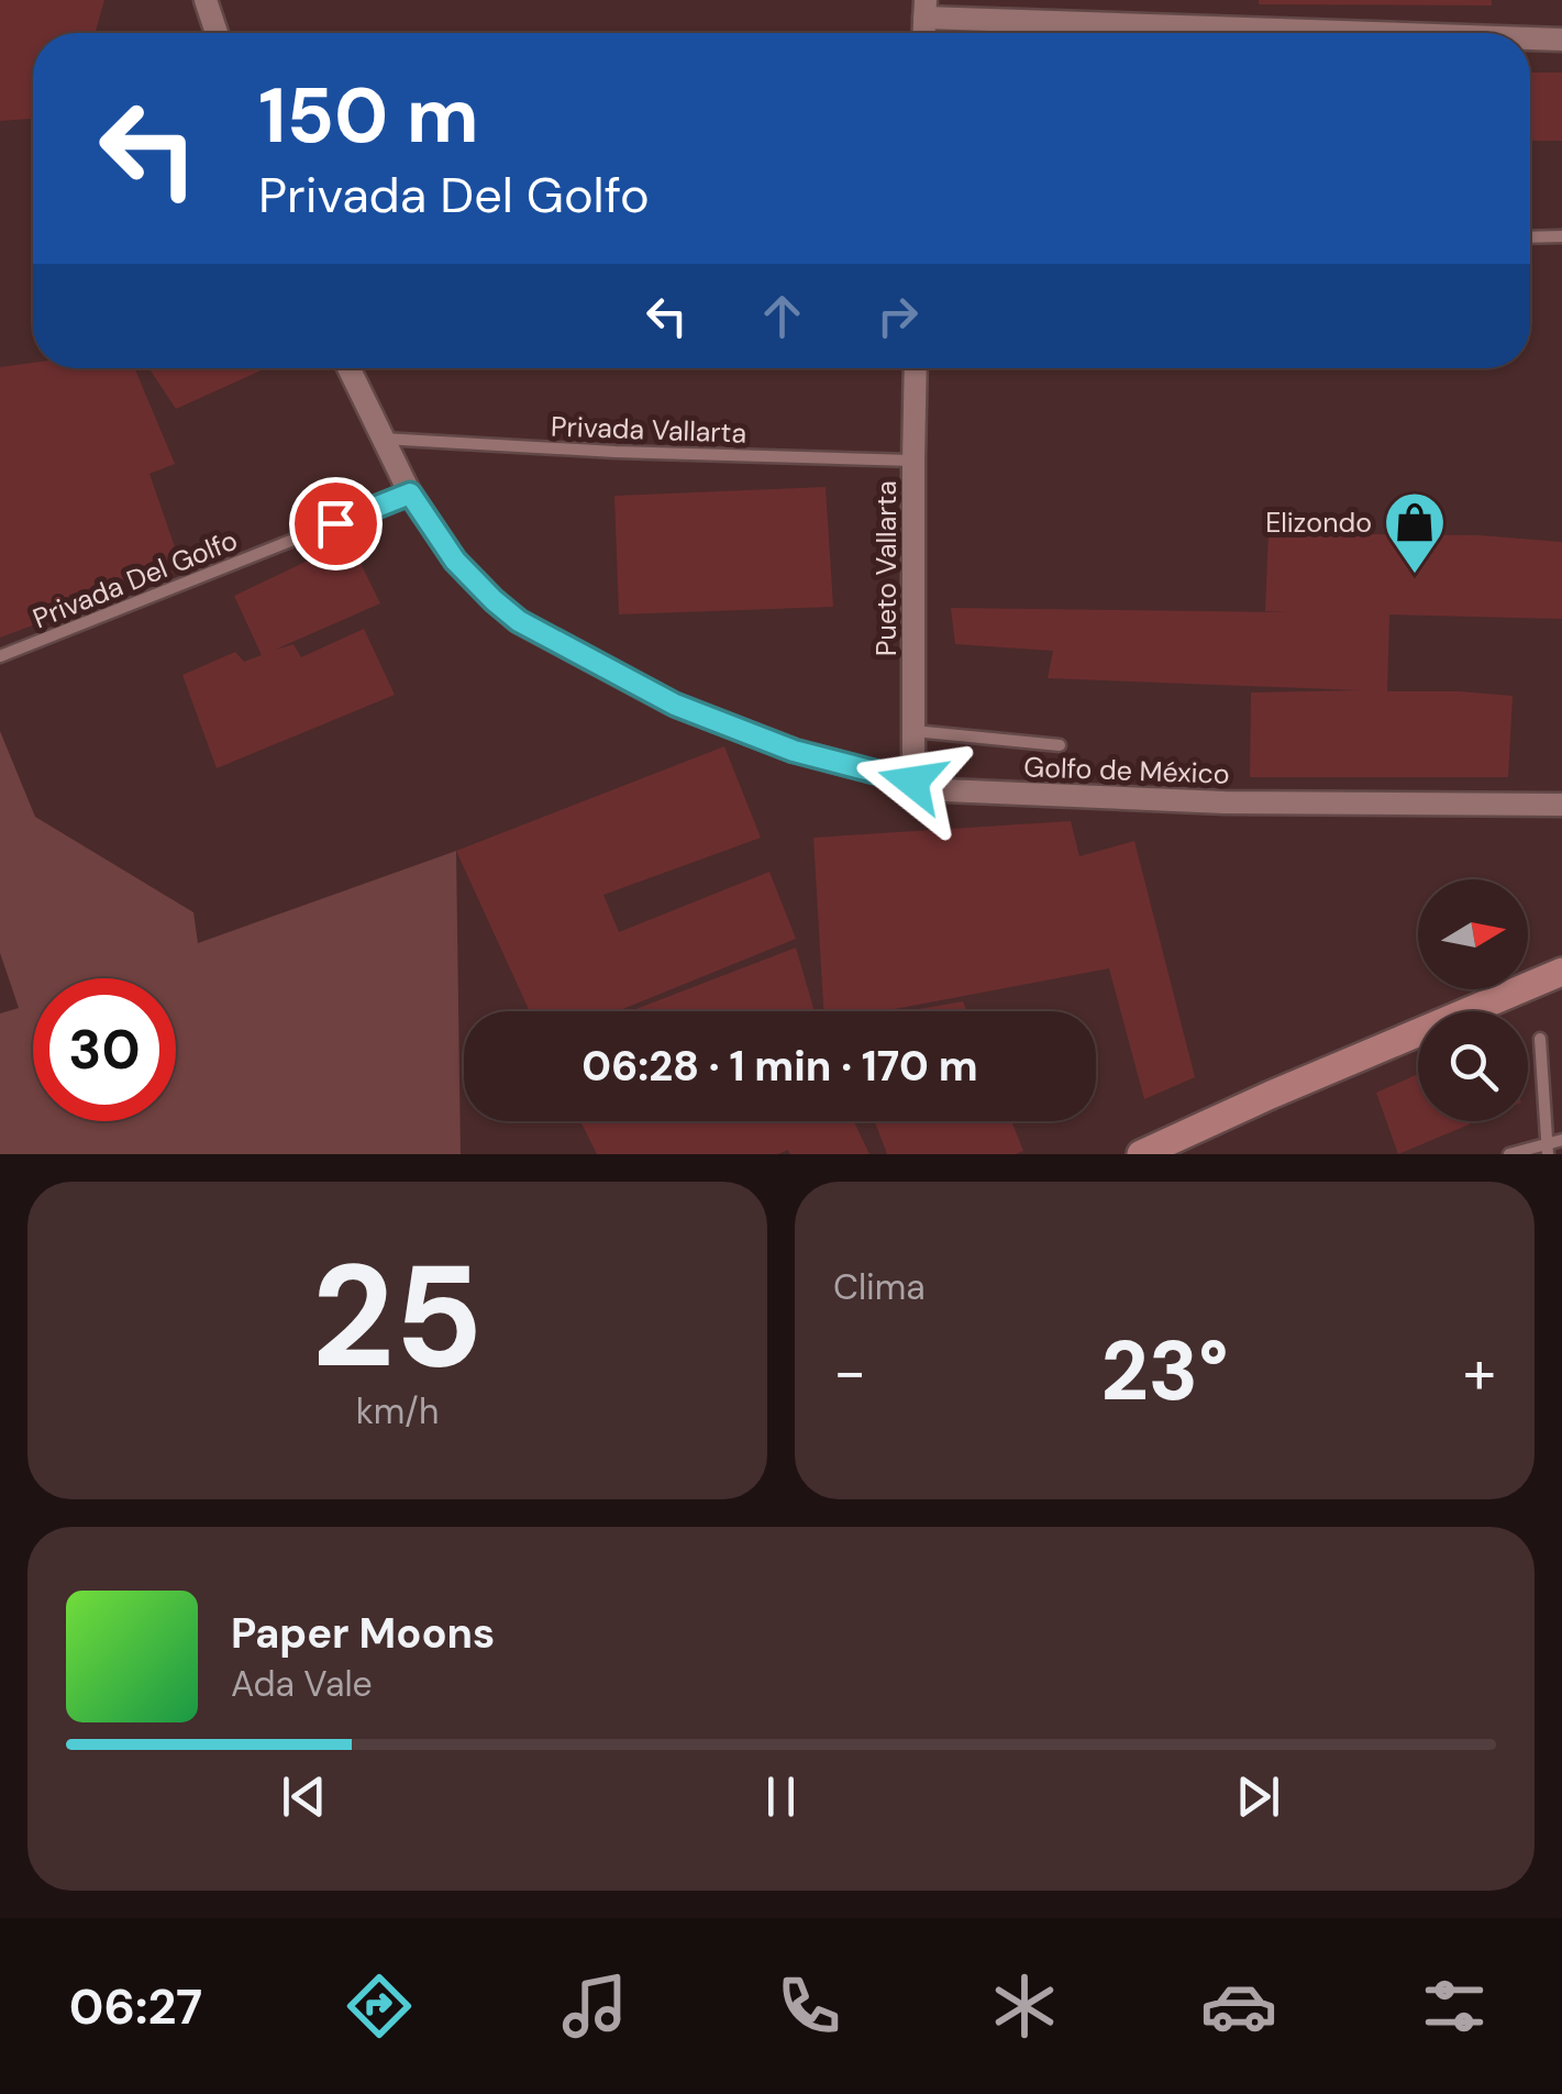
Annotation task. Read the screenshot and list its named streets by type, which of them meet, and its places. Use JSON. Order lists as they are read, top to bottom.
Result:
{
  "streets": {
    "street": ["Pueto Vallarta", "Golfo de México"],
    "lane": ["Privada Vallarta", "Privada Del Golfo"]
  },
  "crossings": [
    ["Privada Vallarta", "Pueto Vallarta"],
    ["Privada Vallarta", "Golfo de México"],
    ["Pueto Vallarta", "Golfo de México"],
    ["Privada Del Golfo", "Golfo de México"]
  ],
  "places": {
    "shop": ["Elizondo"]
  },
  "north": "right",
  "page": {
    "turn": ["150 m", "Privada Del Golfo"],
    "limit": "30",
    "trip": "06:28 · 1 min · 170 m",
    "tile": [
      ["25", "km/h"],
      "Clima"
    ],
    "heat": ["−", "23°", "+"],
    "song": ["Paper Moons", "Ada Vale"],
    "tabs": "06:27"
  }
}
